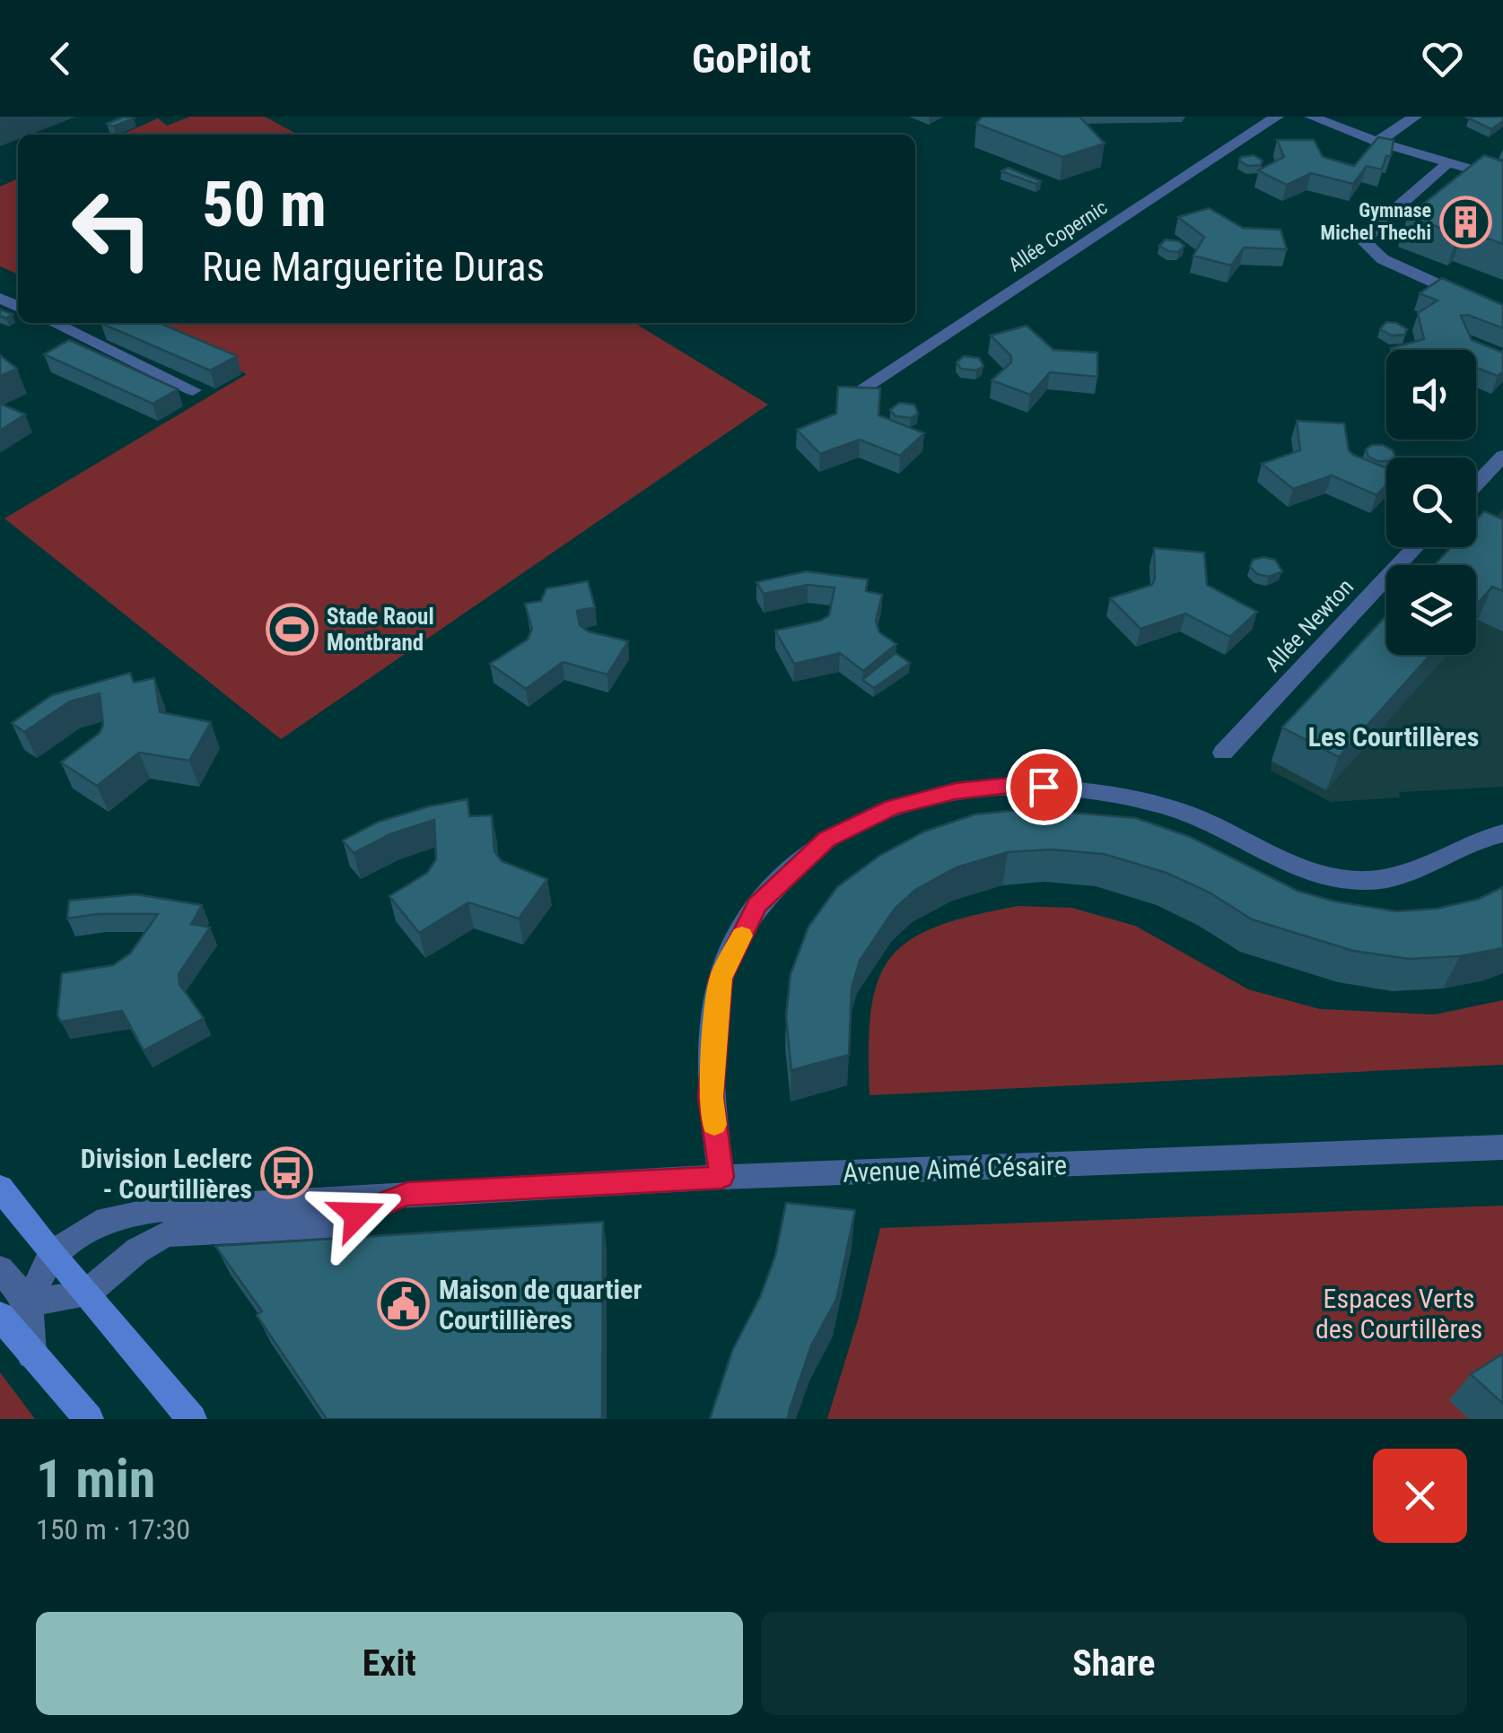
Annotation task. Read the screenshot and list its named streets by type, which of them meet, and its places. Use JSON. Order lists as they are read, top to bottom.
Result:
{
  "streets": {
    "street": ["Allée Copernic", "Allée Newton", "Avenue Aimé Césaire"]
  },
  "districts": ["Les Courtillères"],
  "parks": ["Espaces Verts des Courtillères"],
  "places": {
    "building": ["Gymnase Michel Thechi"],
    "sports": ["Stade Raoul Montbrand"],
    "bus stop": ["Division Leclerc - Courtillières"],
    "public building": ["Maison de quartier Courtillières"]
  },
  "page": {
    "header": "GoPilot",
    "turn": ["50 m", "Rue Marguerite Duras"],
    "heading": ["1 min", "150 m · 17:30"],
    "buttons": ["Exit", "Share"]
  }
}
